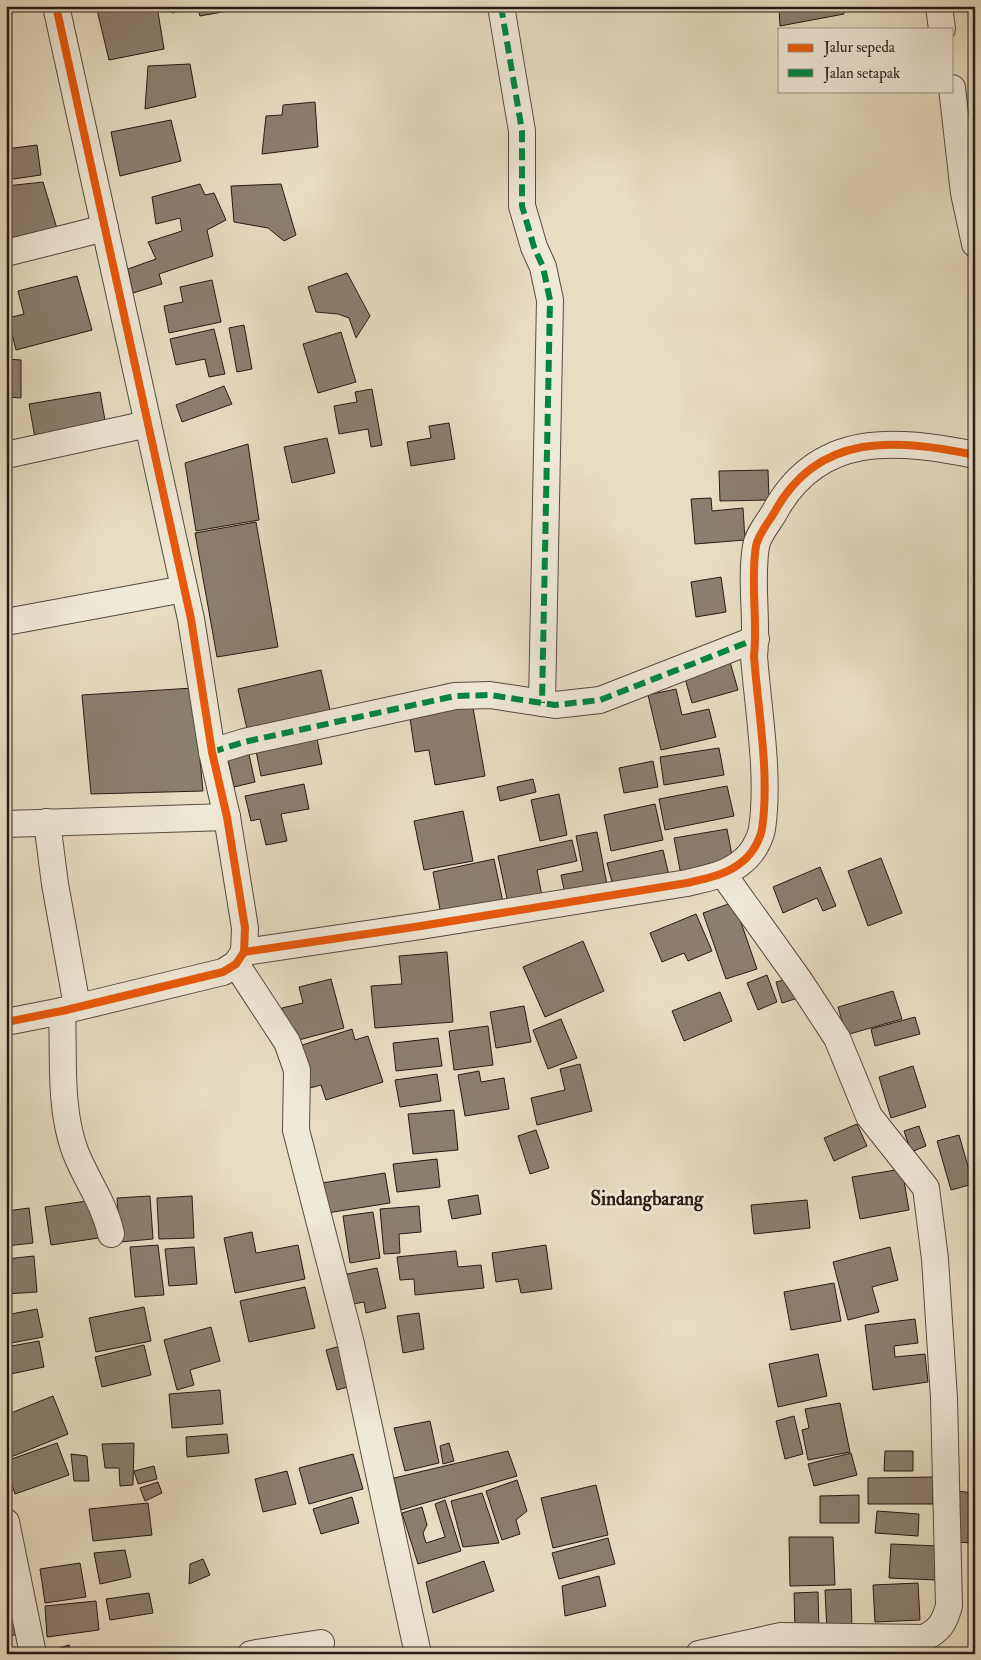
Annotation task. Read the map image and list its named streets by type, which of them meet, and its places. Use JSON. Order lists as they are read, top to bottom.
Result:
{
  "districts": ["Sindangbarang"],
  "legend": ["Jalur sepeda", "Jalan setapak"]
}
